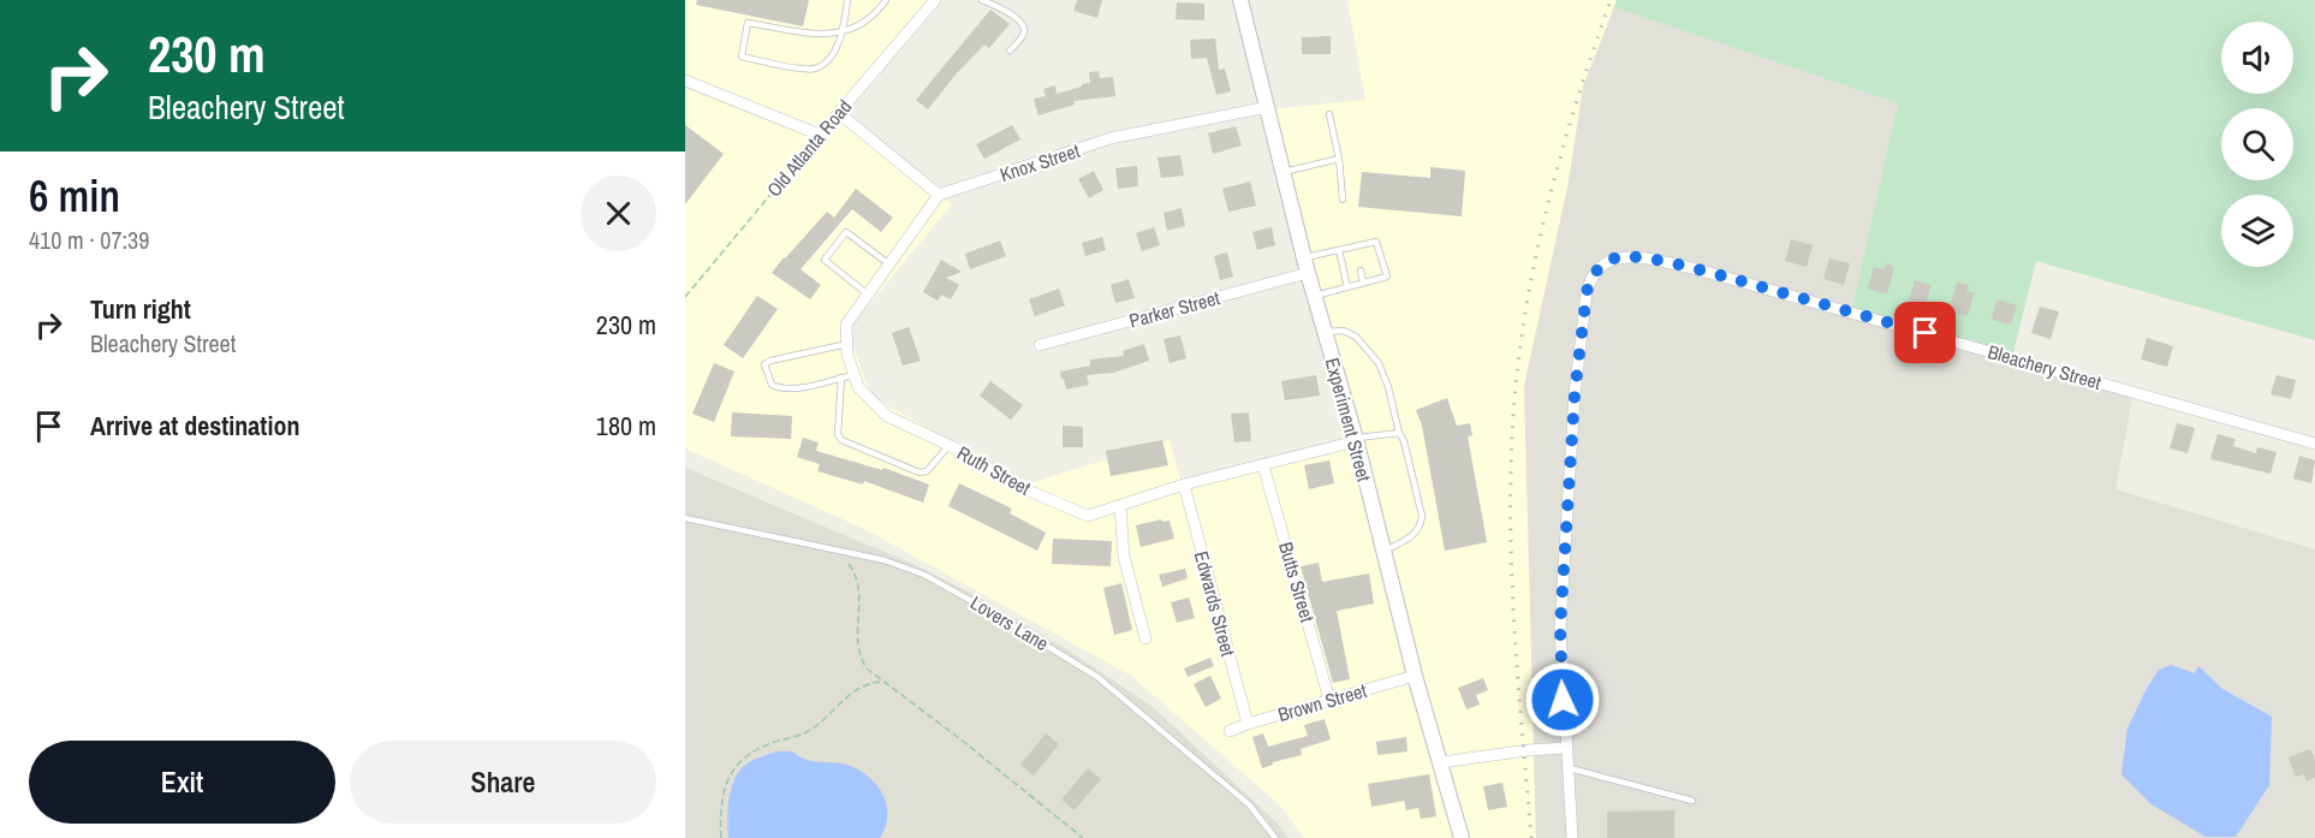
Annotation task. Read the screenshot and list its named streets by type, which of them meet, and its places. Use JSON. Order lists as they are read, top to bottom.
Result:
{
  "streets": {
    "main road": ["Experiment Street"],
    "street": [
      "Old Atlanta Road",
      "Knox Street",
      "Parker Street",
      "Bleachery Street",
      "Ruth Street",
      "Butts Street",
      "Edwards Street",
      "Brown Street"
    ],
    "lane": ["Lovers Lane"]
  },
  "crossings": [
    ["Knox Street", "Experiment Street"],
    ["Knox Street", "Ruth Street"],
    ["Parker Street", "Experiment Street"],
    ["Experiment Street", "Ruth Street"],
    ["Experiment Street", "Brown Street"],
    ["Ruth Street", "Butts Street"],
    ["Ruth Street", "Edwards Street"],
    ["Butts Street", "Brown Street"],
    ["Edwards Street", "Brown Street"]
  ],
  "page": {
    "turn": ["230 m", "Bleachery Street"],
    "heading": ["6 min", "410 m · 07:39"],
    "list": [
      {
        "name": "Turn right",
        "note": "Bleachery Street",
        "value": "230 m"
      },
      {
        "name": "Arrive at destination",
        "value": "180 m"
      }
    ],
    "buttons": ["Exit", "Share"]
  }
}
